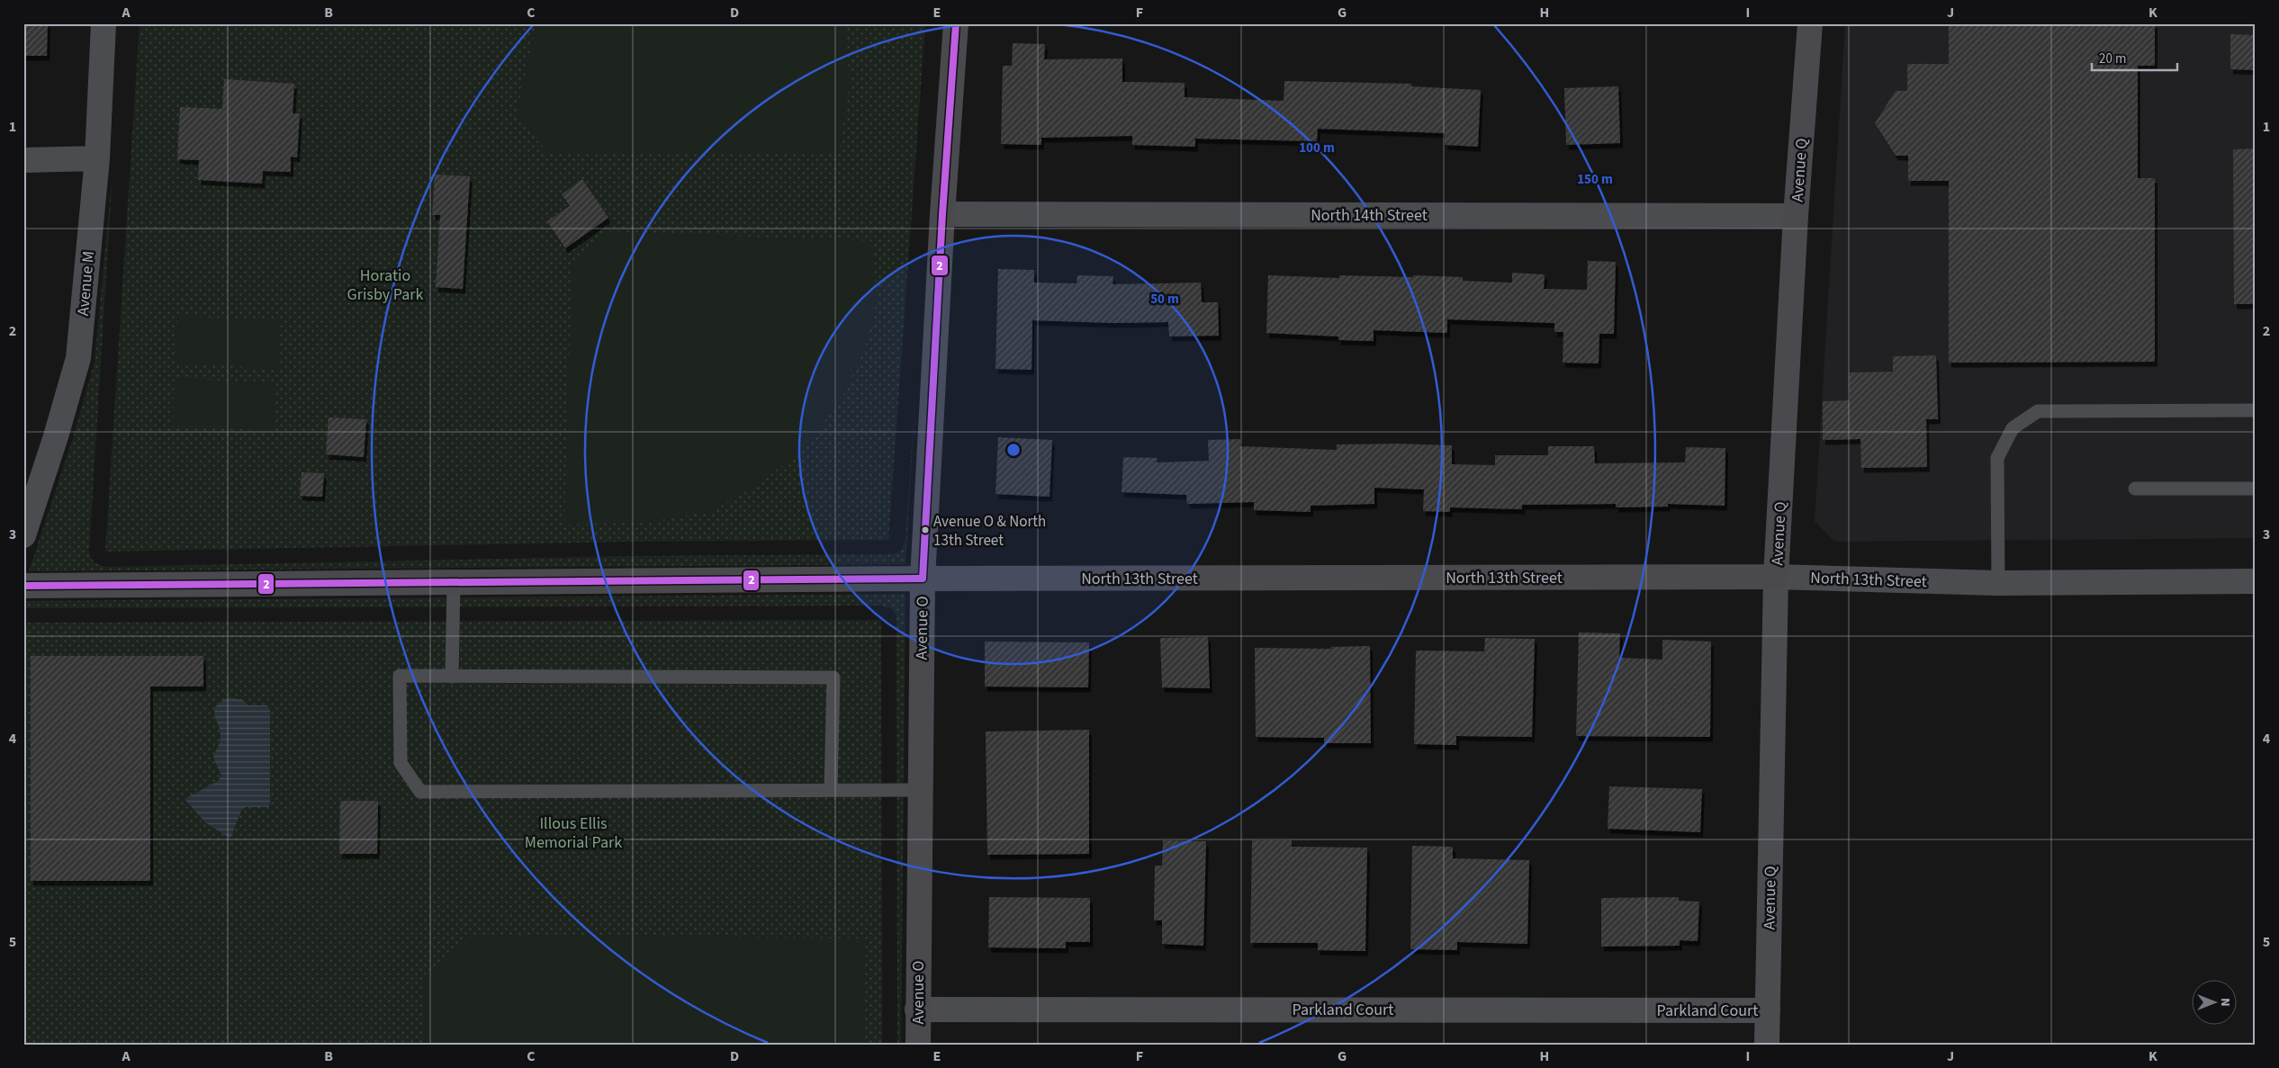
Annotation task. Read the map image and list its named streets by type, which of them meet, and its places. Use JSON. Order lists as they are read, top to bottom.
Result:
{
  "streets": {
    "street": [
      "Avenue Q",
      "North 14th Street",
      "Avenue M",
      "North 13th Street",
      "Avenue O",
      "Parkland Court"
    ]
  },
  "crossings": [
    ["Avenue Q", "North 14th Street"],
    ["Avenue Q", "North 13th Street"],
    ["Avenue Q", "Parkland Court"],
    ["North 14th Street", "Avenue O"],
    ["North 13th Street", "Avenue O"],
    ["Avenue O", "Parkland Court"]
  ],
  "parks": ["Horatio Grisby Park", "Illous Ellis Memorial Park"],
  "places": ["Avenue O & North 13th Street"],
  "lines": ["transit line 2"],
  "scale_bar": "20 m",
  "north": "right",
  "grid": {
    "columns": [
      "A",
      "B",
      "C",
      "D",
      "E",
      "F",
      "G",
      "H",
      "I",
      "J",
      "K"
    ],
    "rows": [
      "1",
      "2",
      "3",
      "4",
      "5"
    ]
  },
  "rings": ["100 m", "150 m", "50 m"]
}
